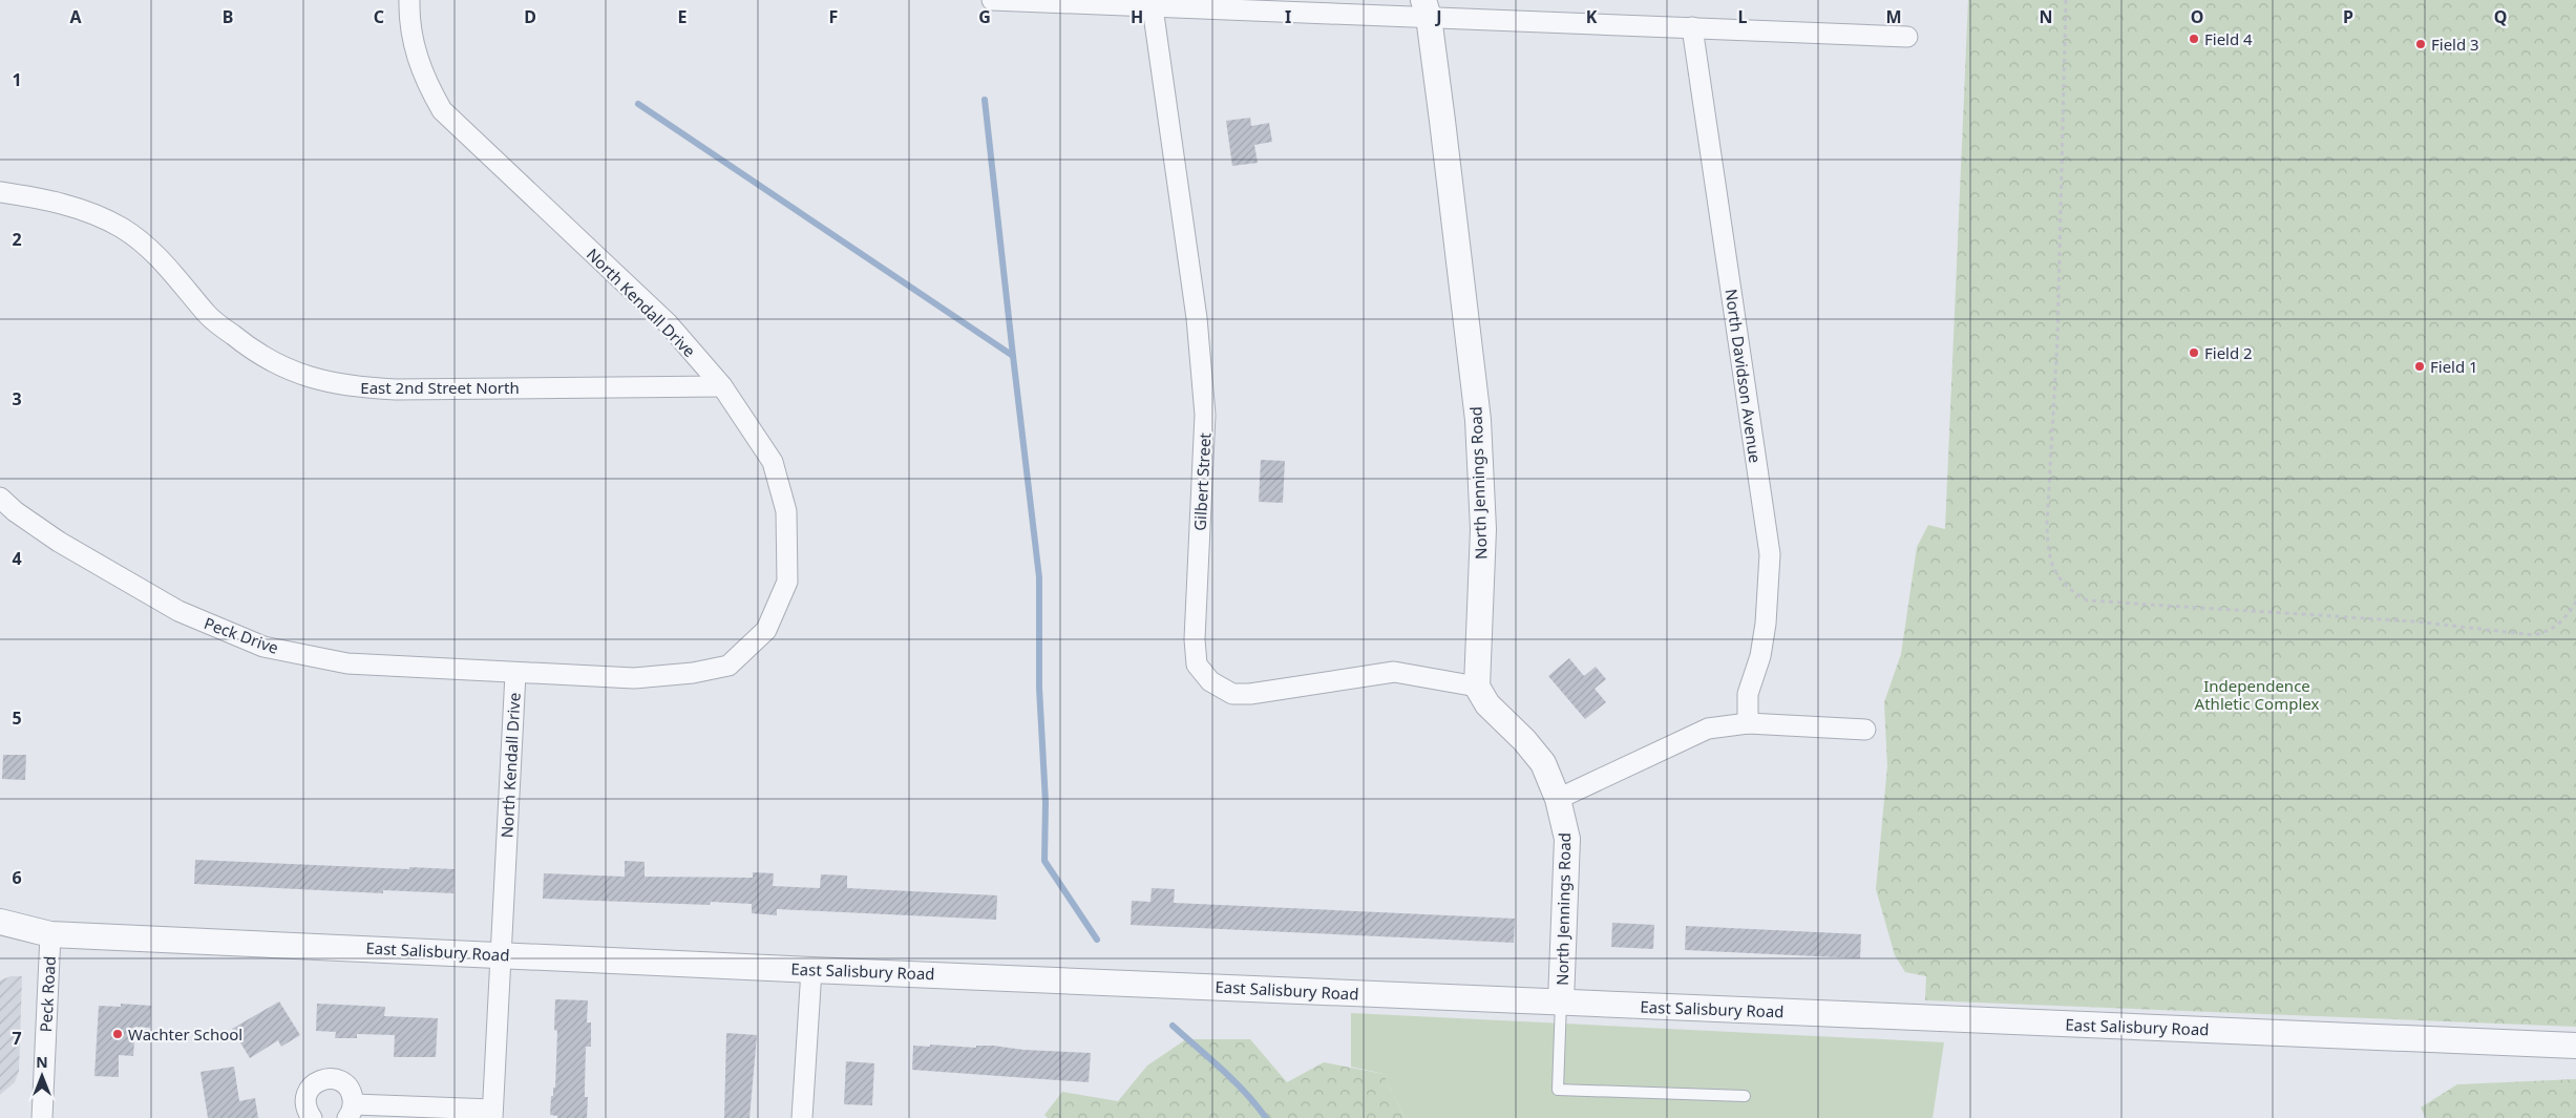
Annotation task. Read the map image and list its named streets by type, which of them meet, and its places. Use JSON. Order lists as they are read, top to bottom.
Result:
{
  "streets": {
    "street": [
      "North Kendall Drive",
      "North Davidson Avenue",
      "East 2nd Street North",
      "Gilbert Street",
      "North Jennings Road",
      "Peck Drive",
      "East Salisbury Road",
      "Peck Road"
    ]
  },
  "crossings": [
    ["North Kendall Drive", "East 2nd Street North"],
    ["North Kendall Drive", "Peck Drive"],
    ["North Kendall Drive", "East Salisbury Road"],
    ["Gilbert Street", "North Jennings Road"],
    ["North Jennings Road", "East Salisbury Road"],
    ["East Salisbury Road", "Peck Road"]
  ],
  "parks": ["Independence Athletic Complex"],
  "places": [
    "Field 4",
    "Field 3",
    "Field 2",
    "Field 1",
    "Wachter School"
  ],
  "north": "top",
  "grid": {
    "columns": [
      "A",
      "B",
      "C",
      "D",
      "E",
      "F",
      "G",
      "H",
      "I",
      "J",
      "K",
      "L",
      "M",
      "N",
      "O",
      "P",
      "Q"
    ],
    "rows": [
      "1",
      "2",
      "3",
      "4",
      "5",
      "6",
      "7"
    ]
  }
}
